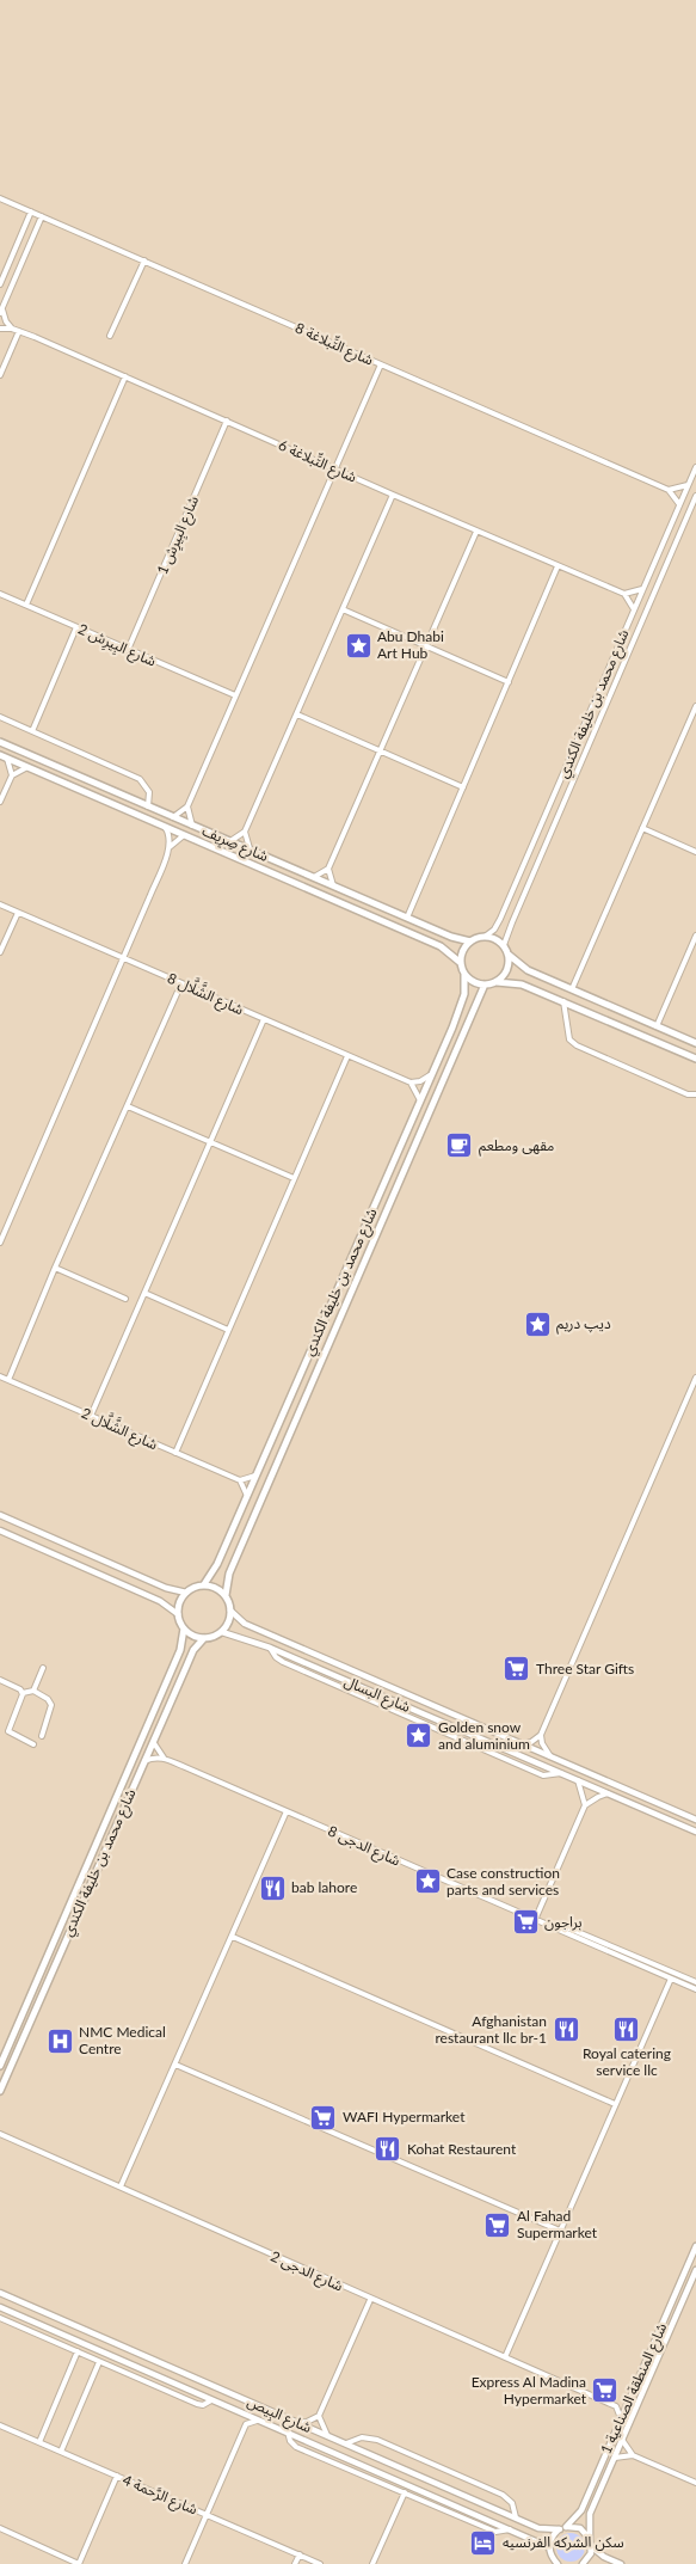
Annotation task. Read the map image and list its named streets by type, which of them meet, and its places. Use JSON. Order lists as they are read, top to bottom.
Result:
{
  "streets": {
    "main road": ["شارع محمد بن خليفة الكندي", "شارع صِرِيف"],
    "street": [
      "شارع التِّبلاغة 8",
      "شارع التِّبلاغة 6",
      "شارع البِيرِش 1",
      "شارع البِيرِش 2",
      "شارع الشَّلَّال 8",
      "شارع الشَّلَّال 2",
      "شارع البسال",
      "شارع الدجى 8",
      "شارع الدجى 2",
      "شارع المنطقة الصناعية 1",
      "شارع البِيص",
      "شارع الرَّحمة 4"
    ]
  },
  "crossings": [
    ["شارع التِّبلاغة 8", "شارع محمد بن خليفة الكندي"],
    ["شارع التِّبلاغة 6", "شارع البِيرِش 1"],
    ["شارع البِيرِش 1", "شارع البِيرِش 2"],
    ["شارع محمد بن خليفة الكندي", "شارع صِرِيف"],
    ["شارع محمد بن خليفة الكندي", "شارع البسال"]
  ],
  "places": {
    "place": [
      "Abu Dhabi Art Hub",
      "دیپ دریم",
      "Golden snow and aluminium",
      "Case construction parts and services"
    ],
    "cafe": ["مقهى ومطعم"],
    "supermarket": [
      "Three Star Gifts",
      "براجون",
      "WAFI Hypermarket",
      "Al Fahad Supermarket",
      "Express Al Madina Hypermarket"
    ],
    "restaurant": [
      "bab lahore",
      "Royal catering service llc",
      "Afghanistan restaurant llc br-1",
      "Kohat Restaurent"
    ],
    "hospital": ["NMC Medical Centre"],
    "hotel": ["سكن الشركه الفرنسيه"]
  }
}
